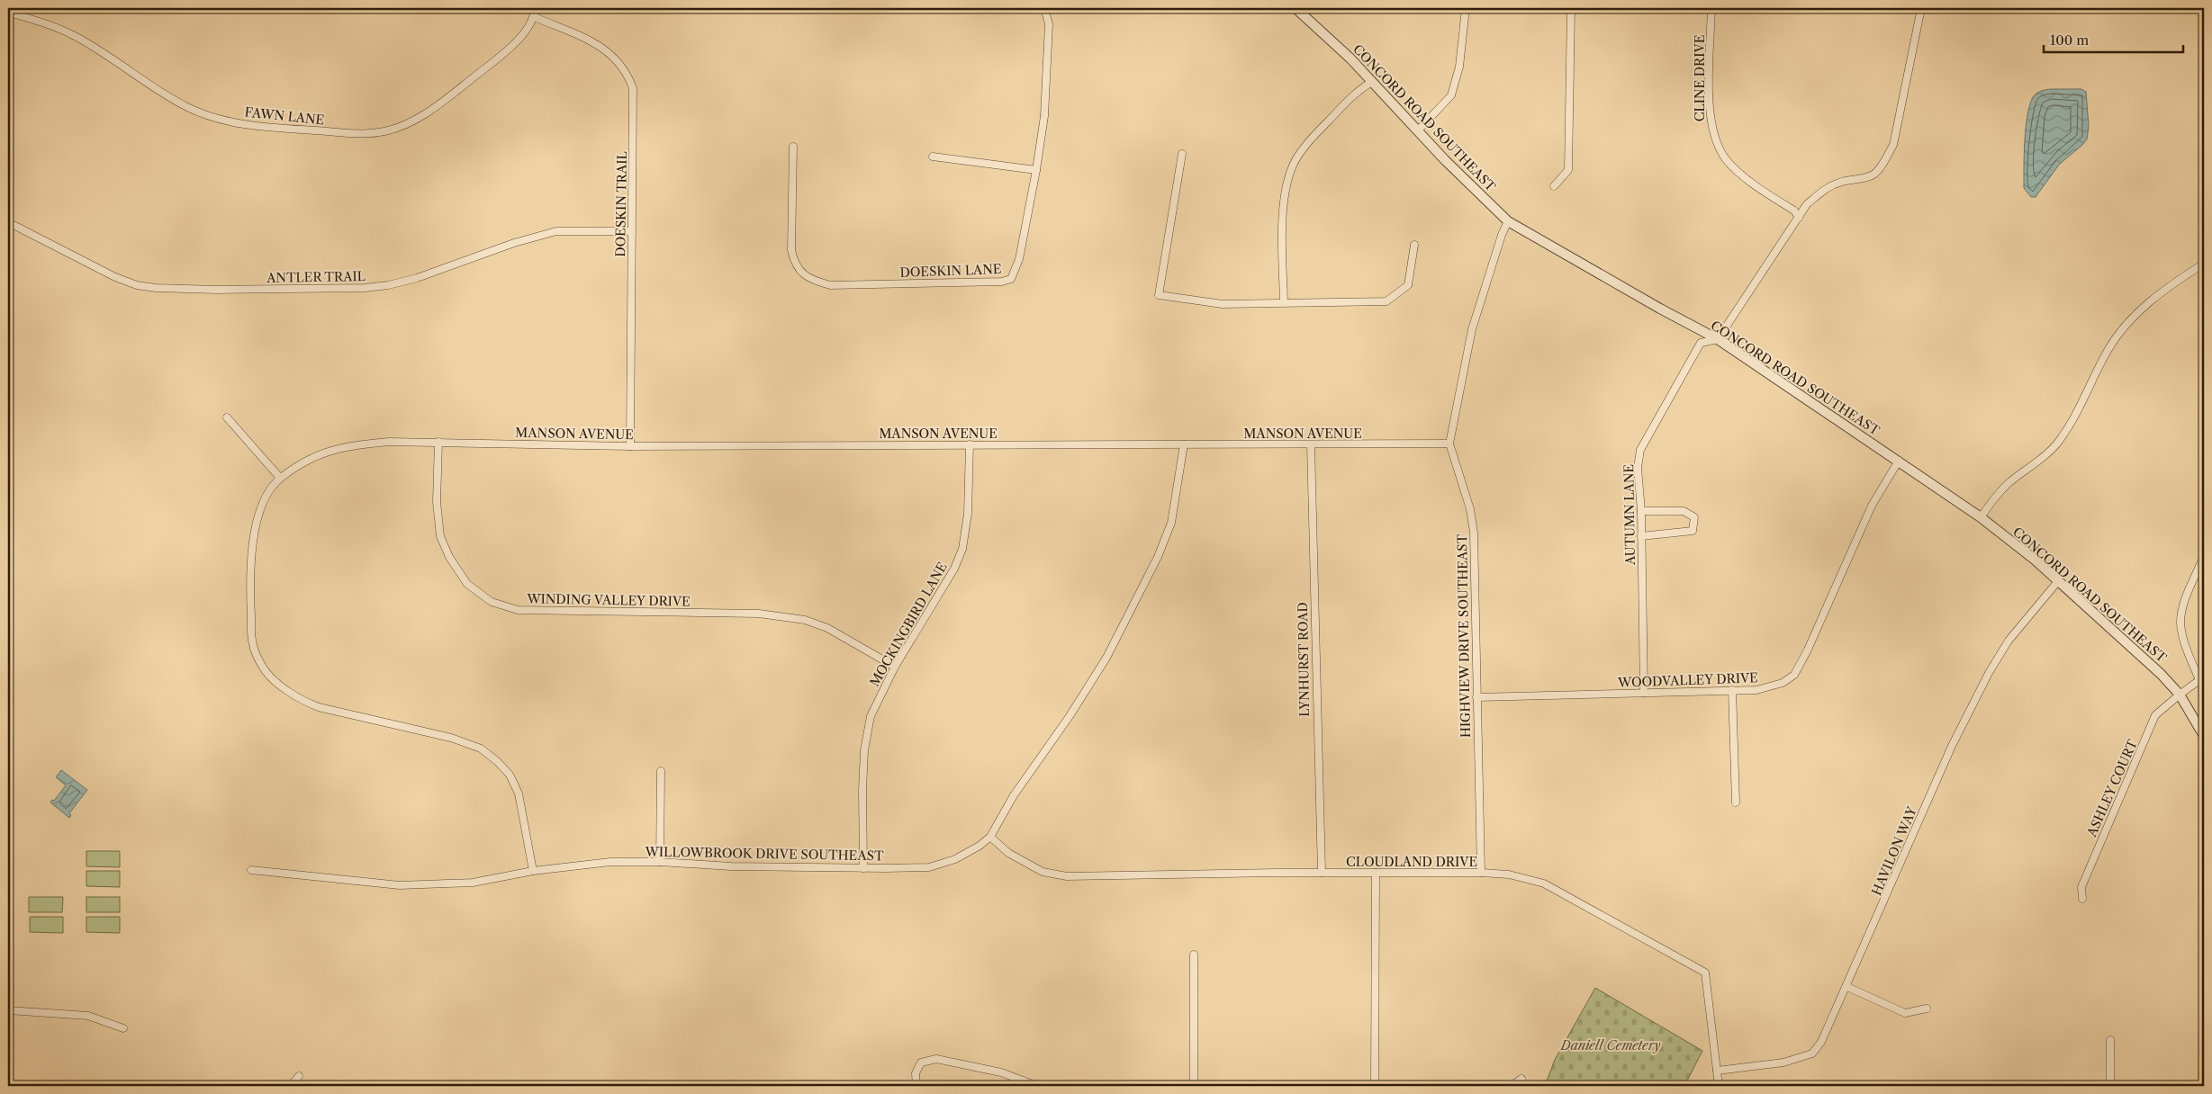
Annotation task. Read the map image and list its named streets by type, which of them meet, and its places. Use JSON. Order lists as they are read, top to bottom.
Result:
{
  "streets": {
    "street": [
      "CLINE DRIVE",
      "FAWN LANE",
      "CONCORD ROAD SOUTHEAST",
      "DOESKIN TRAIL",
      "DOESKIN LANE",
      "ANTLER TRAIL",
      "MANSON AVENUE",
      "AUTUMN LANE",
      "WINDING VALLEY DRIVE",
      "MOCKINGBIRD LANE",
      "HIGHVIEW DRIVE SOUTHEAST",
      "LYNHURST ROAD",
      "WOODVALLEY DRIVE",
      "ASHLEY COURT",
      "HAVILON WAY",
      "WILLOWBROOK DRIVE SOUTHEAST",
      "CLOUDLAND DRIVE"
    ]
  },
  "crossings": [
    ["FAWN LANE", "DOESKIN TRAIL"],
    ["CONCORD ROAD SOUTHEAST", "AUTUMN LANE"],
    ["CONCORD ROAD SOUTHEAST", "HIGHVIEW DRIVE SOUTHEAST"],
    ["CONCORD ROAD SOUTHEAST", "WOODVALLEY DRIVE"],
    ["CONCORD ROAD SOUTHEAST", "ASHLEY COURT"],
    ["CONCORD ROAD SOUTHEAST", "HAVILON WAY"],
    ["DOESKIN TRAIL", "ANTLER TRAIL"],
    ["DOESKIN TRAIL", "MANSON AVENUE"],
    ["MANSON AVENUE", "WINDING VALLEY DRIVE"],
    ["MANSON AVENUE", "MOCKINGBIRD LANE"],
    ["MANSON AVENUE", "HIGHVIEW DRIVE SOUTHEAST"],
    ["MANSON AVENUE", "LYNHURST ROAD"],
    ["MANSON AVENUE", "WILLOWBROOK DRIVE SOUTHEAST"],
    ["AUTUMN LANE", "WOODVALLEY DRIVE"],
    ["WINDING VALLEY DRIVE", "MOCKINGBIRD LANE"],
    ["MOCKINGBIRD LANE", "WILLOWBROOK DRIVE SOUTHEAST"],
    ["HIGHVIEW DRIVE SOUTHEAST", "WOODVALLEY DRIVE"],
    ["HIGHVIEW DRIVE SOUTHEAST", "CLOUDLAND DRIVE"],
    ["LYNHURST ROAD", "CLOUDLAND DRIVE"],
    ["HAVILON WAY", "CLOUDLAND DRIVE"],
    ["WILLOWBROOK DRIVE SOUTHEAST", "CLOUDLAND DRIVE"]
  ],
  "parks": ["Daniell Cemetery"],
  "scale_bar": "100 m"
}
